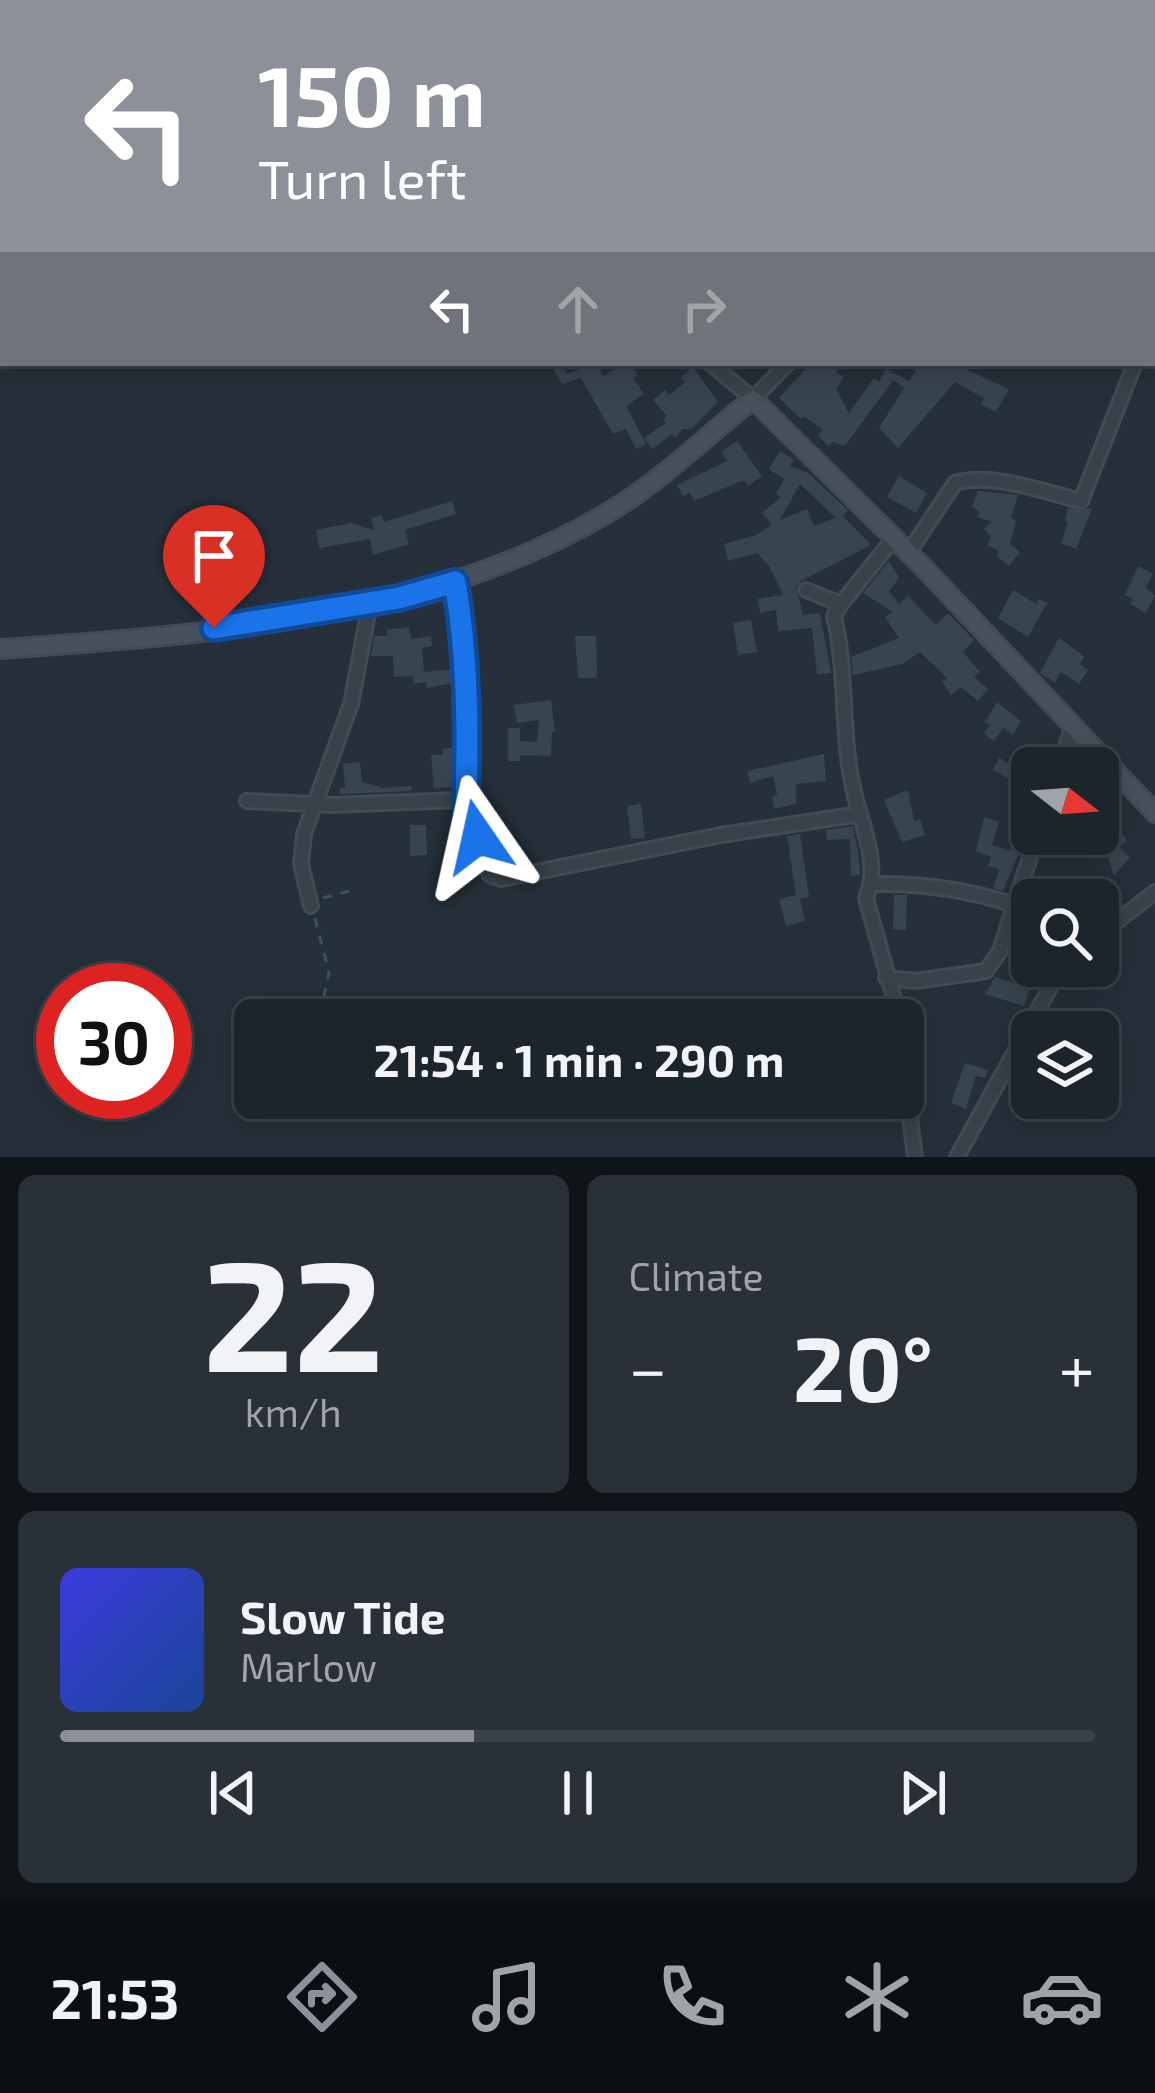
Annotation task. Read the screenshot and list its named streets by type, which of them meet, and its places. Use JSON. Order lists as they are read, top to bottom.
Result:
{
  "north": "right",
  "page": {
    "turn": ["150 m", "Turn left"],
    "limit": "30",
    "trip": "21:54 · 1 min · 290 m",
    "tile": [
      ["22", "km/h"],
      "Climate"
    ],
    "heat": ["−", "20°", "+"],
    "song": ["Slow Tide", "Marlow"],
    "tabs": "21:53"
  }
}
